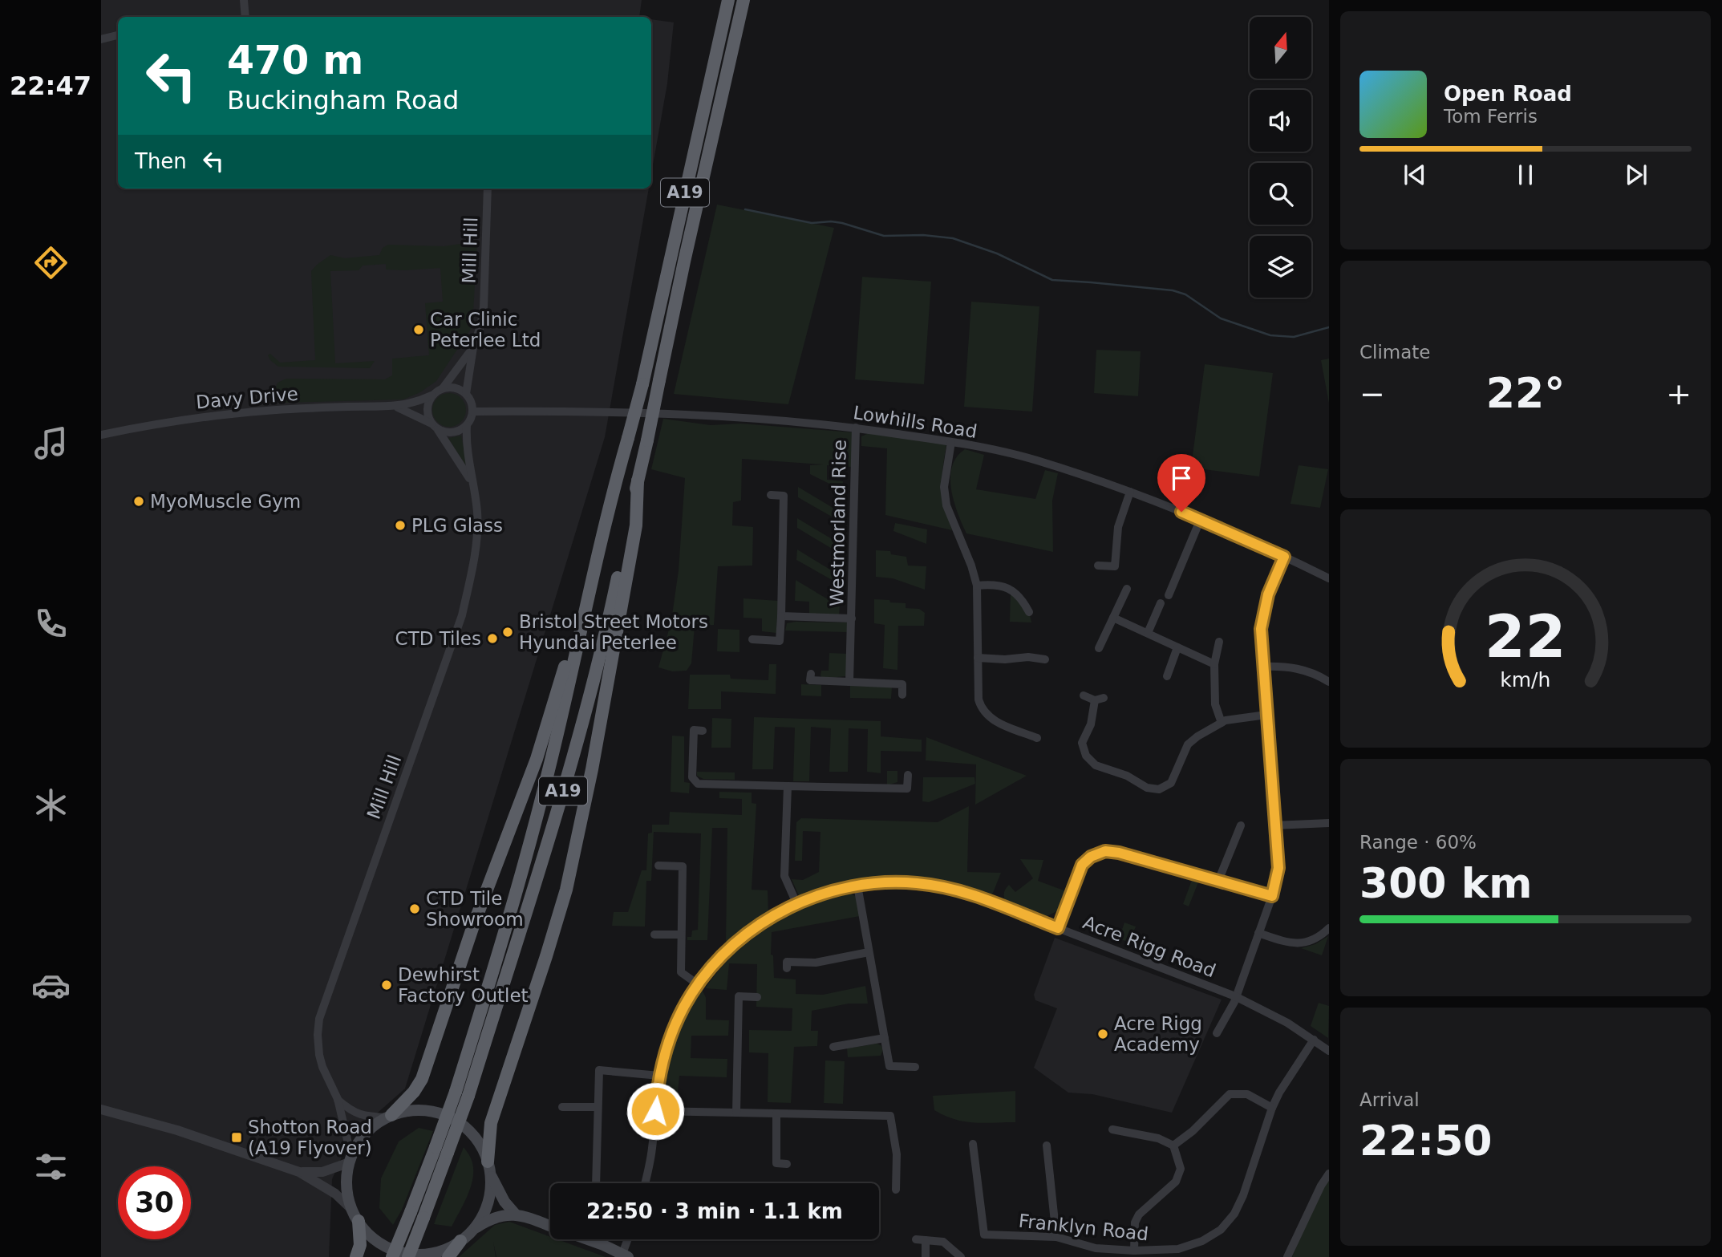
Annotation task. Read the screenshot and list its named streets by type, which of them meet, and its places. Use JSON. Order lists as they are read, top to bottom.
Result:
{
  "streets": {
    "highway": ["A19"],
    "street": [
      "Mill Hill",
      "Davy Drive",
      "Lowhills Road",
      "Westmorland Rise",
      "Acre Rigg Road",
      "Franklyn Road"
    ]
  },
  "crossings": [
    ["Mill Hill", "Davy Drive"],
    ["Mill Hill", "Lowhills Road"],
    ["Davy Drive", "Lowhills Road"],
    ["Lowhills Road", "Westmorland Rise"],
    ["Acre Rigg Road", "Franklyn Road"]
  ],
  "places": {
    "other": [
      "Car Clinic Peterlee Ltd",
      "MyoMuscle Gym",
      "PLG Glass",
      "Bristol Street Motors Hyundai Peterlee",
      "CTD Tiles",
      "CTD Tile Showroom",
      "Dewhirst Factory Outlet",
      "Acre Rigg Academy"
    ],
    "transit": ["Shotton Road (A19 Flyover)"]
  },
  "north": "top",
  "page": {
    "tabs": "22:47",
    "turn": ["470 m", "Buckingham Road"],
    "song": ["Open Road", "Tom Ferris"],
    "then": "Then",
    "tile": [
      "Climate",
      ["Range · 60%", "300 km"],
      ["Arrival", "22:50"]
    ],
    "heat": ["−", "22°", "+"],
    "limit": "30",
    "trip": "22:50 · 3 min · 1.1 km",
    "gauge": ["22", "km/h"]
  }
}
